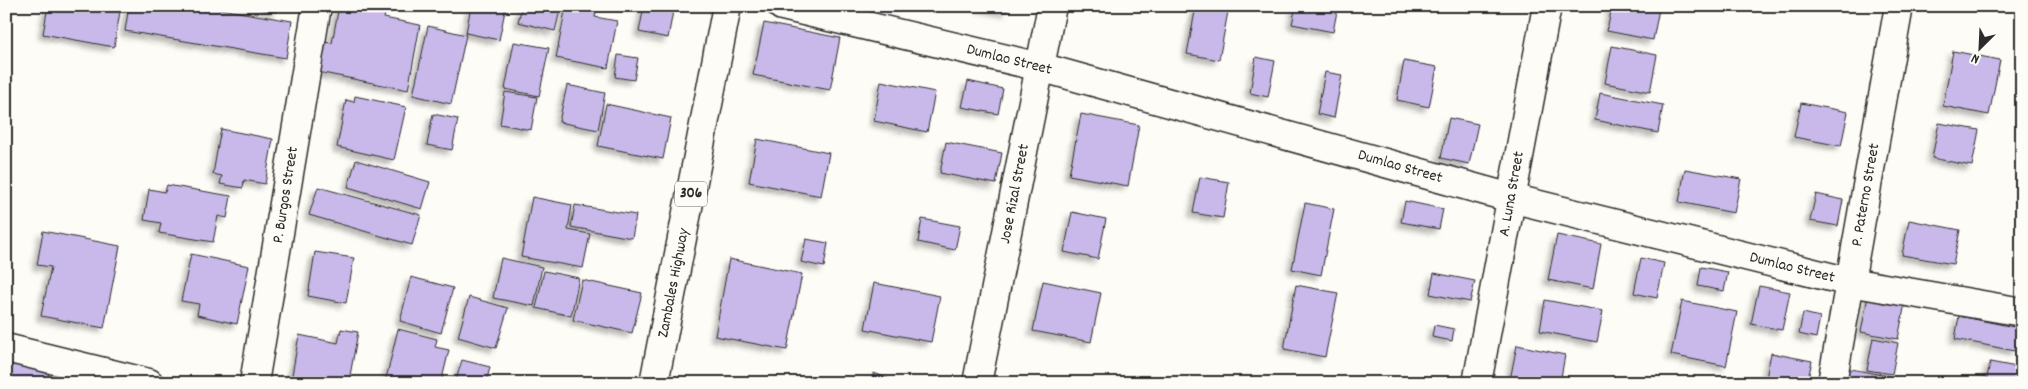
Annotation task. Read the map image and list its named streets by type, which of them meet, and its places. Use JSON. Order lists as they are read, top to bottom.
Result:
{
  "streets": {
    "street": [
      "Dumlao Street",
      "306",
      "Jose Rizal Street",
      "A. Luna Street",
      "P. Burgos Street",
      "P. Paterno Street",
      "Zambales Highway"
    ]
  },
  "crossings": [
    ["Dumlao Street", "Jose Rizal Street"],
    ["Dumlao Street", "A. Luna Street"],
    ["Dumlao Street", "P. Paterno Street"]
  ],
  "north": "bottom left"
}
